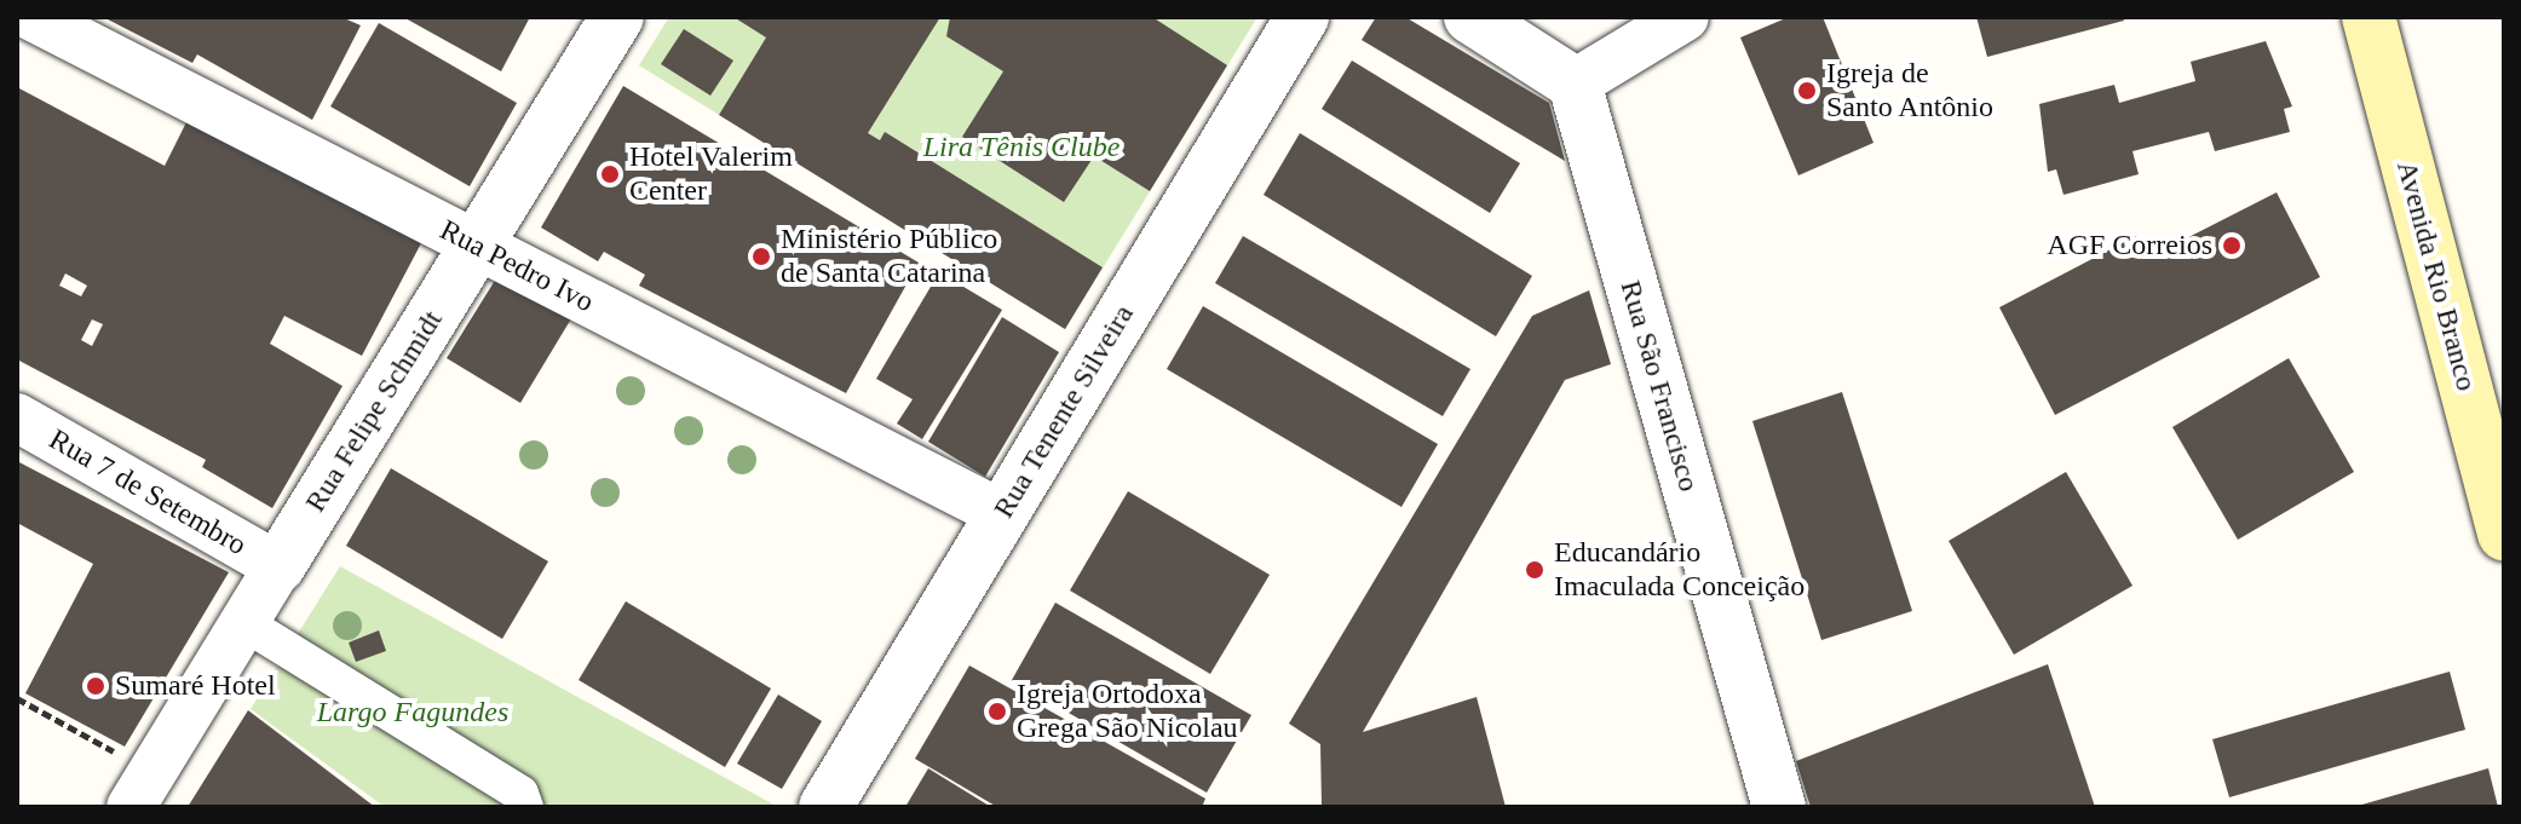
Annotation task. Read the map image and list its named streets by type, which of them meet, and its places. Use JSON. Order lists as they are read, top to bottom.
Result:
{
  "streets": {
    "main road": ["Avenida Rio Branco"],
    "street": [
      "Rua Pedro Ivo",
      "Rua São Francisco",
      "Rua Felipe Schmidt",
      "Rua Tenente Silveira",
      "Rua 7 de Setembro"
    ]
  },
  "crossings": [
    ["Rua Pedro Ivo", "Rua Felipe Schmidt"],
    ["Rua Pedro Ivo", "Rua Tenente Silveira"],
    ["Rua Felipe Schmidt", "Rua 7 de Setembro"]
  ],
  "parks": ["Lira Tênis Clube", "Largo Fagundes"],
  "places": [
    "Igreja de Santo Antônio",
    "Hotel Valerim Center",
    "AGF Correios",
    "Ministério Público de Santa Catarina",
    "Educandário Imaculada Conceição",
    "Sumaré Hotel",
    "Igreja Ortodoxa Grega São Nicolau"
  ]
}
